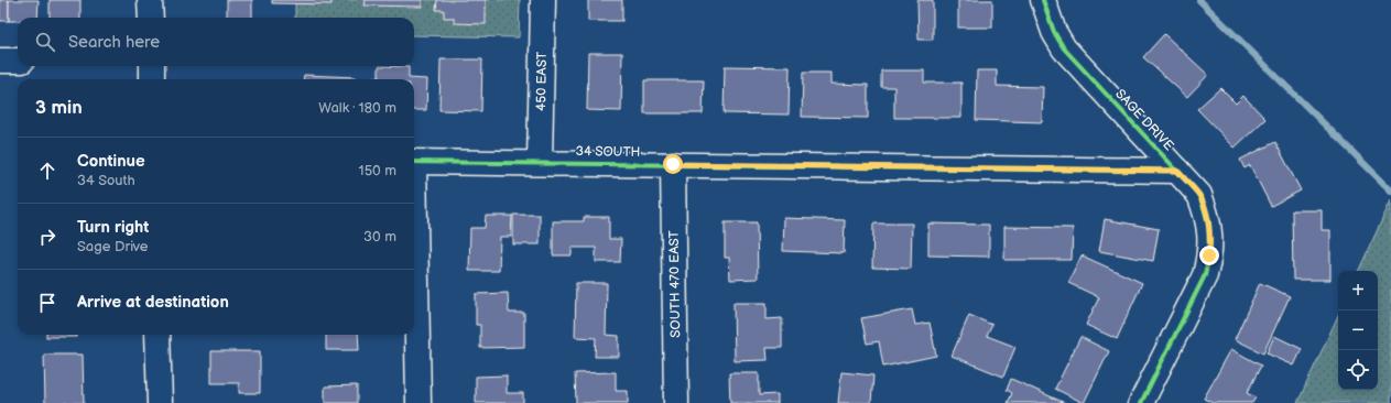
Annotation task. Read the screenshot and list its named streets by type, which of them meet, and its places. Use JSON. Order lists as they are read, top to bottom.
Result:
{
  "streets": {
    "street": [
      "450 EAST",
      "SAGE DRIVE",
      "34 SOUTH",
      "SOUTH 470 EAST"
    ]
  },
  "crossings": [
    ["450 EAST", "34 SOUTH"],
    ["SAGE DRIVE", "34 SOUTH"],
    ["34 SOUTH", "SOUTH 470 EAST"]
  ],
  "page": {
    "search": "Search here",
    "heading": ["3 min", "Walk · 180 m"],
    "list": [
      ["Continue", "34 South", "150 m"],
      ["Turn right", "Sage Drive", "30 m"],
      "Arrive at destination"
    ],
    "map_buttons": ["+", "−"]
  }
}
